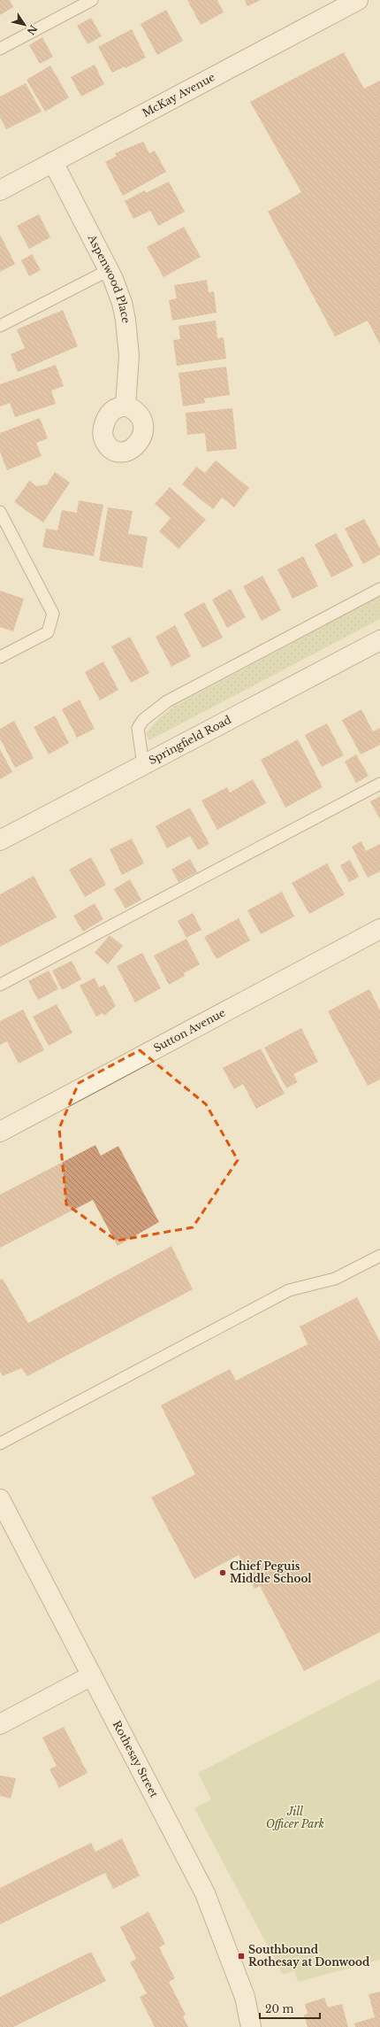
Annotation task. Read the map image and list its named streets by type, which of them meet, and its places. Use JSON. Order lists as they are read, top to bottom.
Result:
{
  "streets": {
    "street": [
      "McKay Avenue",
      "Aspenwood Place",
      "Springfield Road",
      "Sutton Avenue",
      "Rothesay Street"
    ]
  },
  "crossings": [
    ["McKay Avenue", "Aspenwood Place"]
  ],
  "parks": ["Jill Officer Park"],
  "places": {
    "other": ["Chief Peguis Middle School"],
    "transit": ["Southbound Rothesay at Donwood"]
  },
  "scale_bar": "20 m",
  "north": "bottom right"
}
